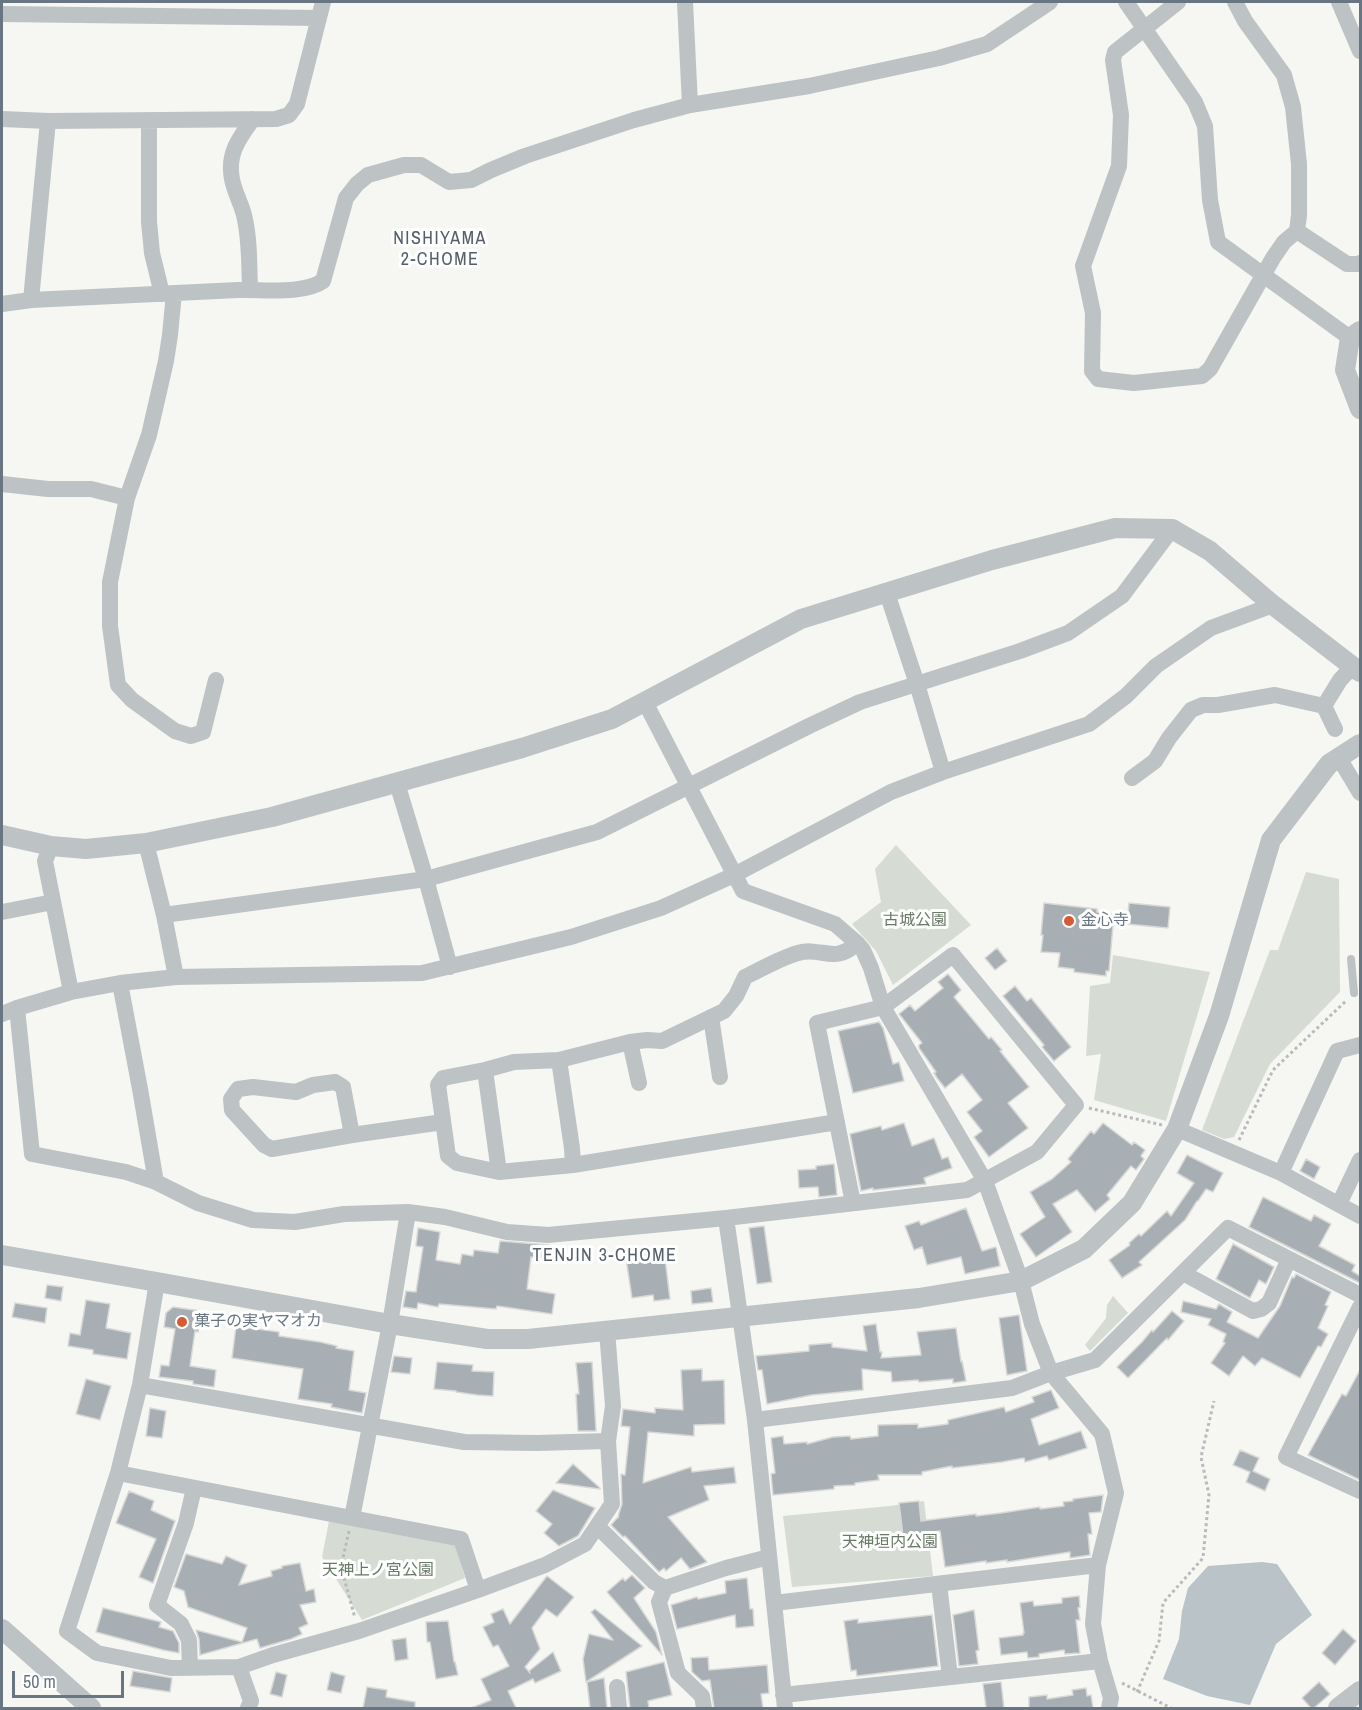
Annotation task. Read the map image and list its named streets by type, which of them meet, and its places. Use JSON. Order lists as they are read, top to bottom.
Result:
{
  "districts": ["NISHIYAMA 2-CHOME", "TENJIN 3-CHOME"],
  "parks": ["古城公園", "天神垣内公園", "天神上ノ宮公園"],
  "places": ["金心寺", "菓子の実ヤマオカ"],
  "scale_bar": "50 m"
}
